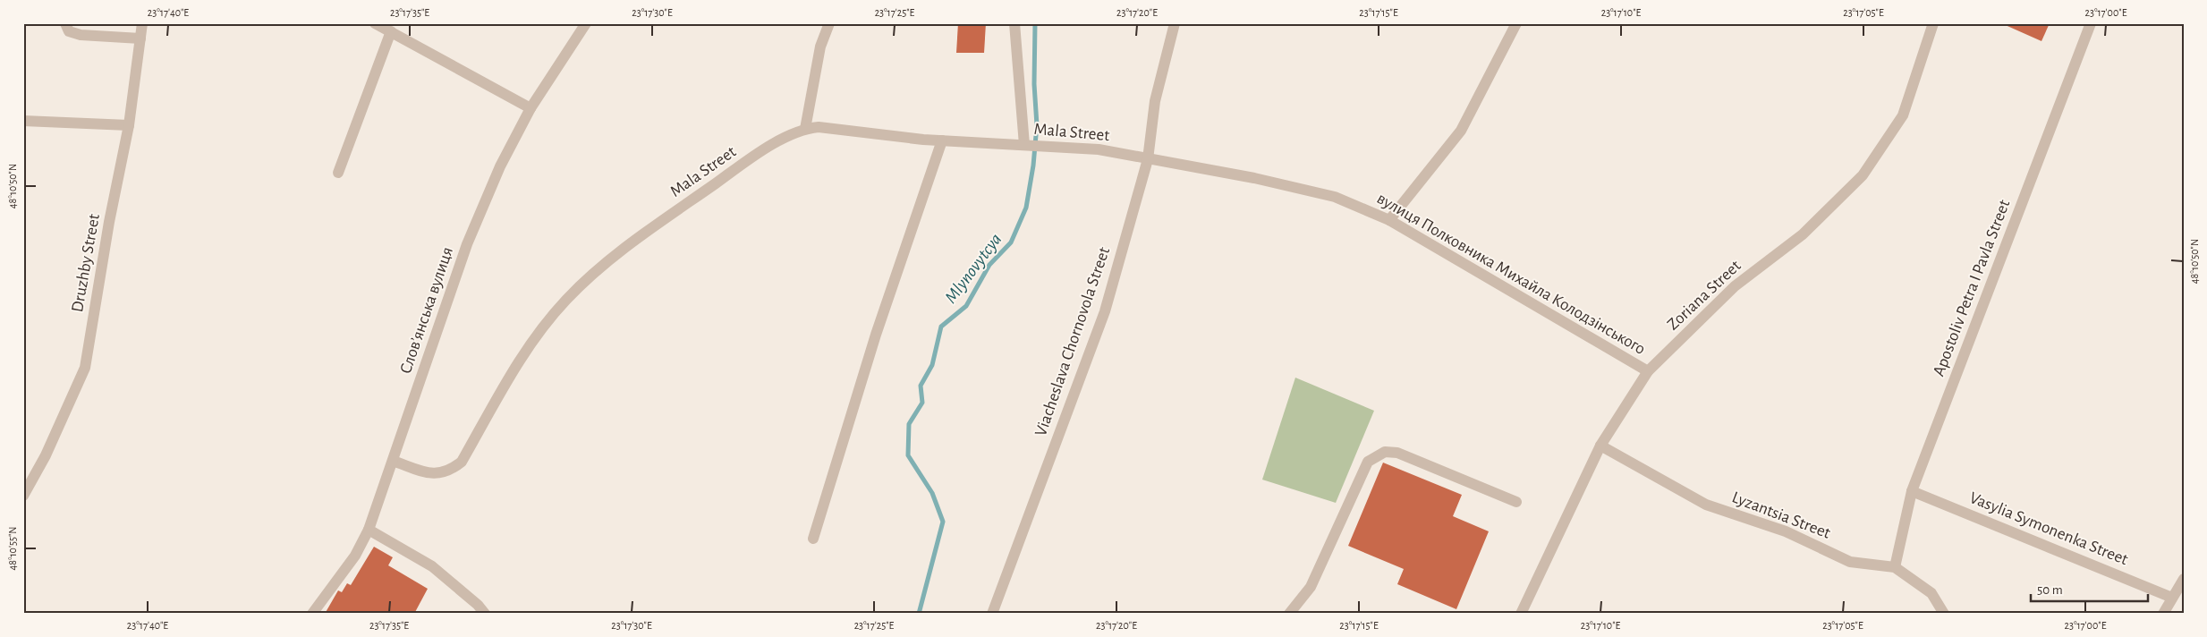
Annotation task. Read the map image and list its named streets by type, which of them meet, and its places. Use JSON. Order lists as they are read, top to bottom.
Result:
{
  "streets": {
    "street": [
      "Mala Street",
      "Druzhby Street",
      "вулиця Полковника Михайла Колодзінського",
      "Apostoliv Petra I Pavla Street",
      "Zoriana Street",
      "Словʼянська вулиця",
      "Viacheslava Chornovola Street",
      "Lyzantsia Street",
      "Vasylia Symonenka Street"
    ]
  },
  "crossings": [
    ["Mala Street", "вулиця Полковника Михайла Колодзінського"],
    ["Mala Street", "Словʼянська вулиця"],
    ["Mala Street", "Viacheslava Chornovola Street"],
    ["вулиця Полковника Михайла Колодзінського", "Zoriana Street"],
    ["вулиця Полковника Михайла Колодзінського", "Viacheslava Chornovola Street"],
    ["Apostoliv Petra I Pavla Street", "Lyzantsia Street"],
    ["Apostoliv Petra I Pavla Street", "Vasylia Symonenka Street"],
    ["Zoriana Street", "Lyzantsia Street"]
  ],
  "water": ["Mlynovytcya"],
  "scale_bar": "50 m",
  "coordinates": [
    "23°17'40\"E",
    "23°17'35\"E",
    "23°17'30\"E",
    "23°17'25\"E",
    "23°17'20\"E",
    "23°17'15\"E",
    "23°17'10\"E",
    "23°17'05\"E",
    "23°17'00\"E",
    "48°10'50\"N",
    "48°10'55\"N"
  ]
}
